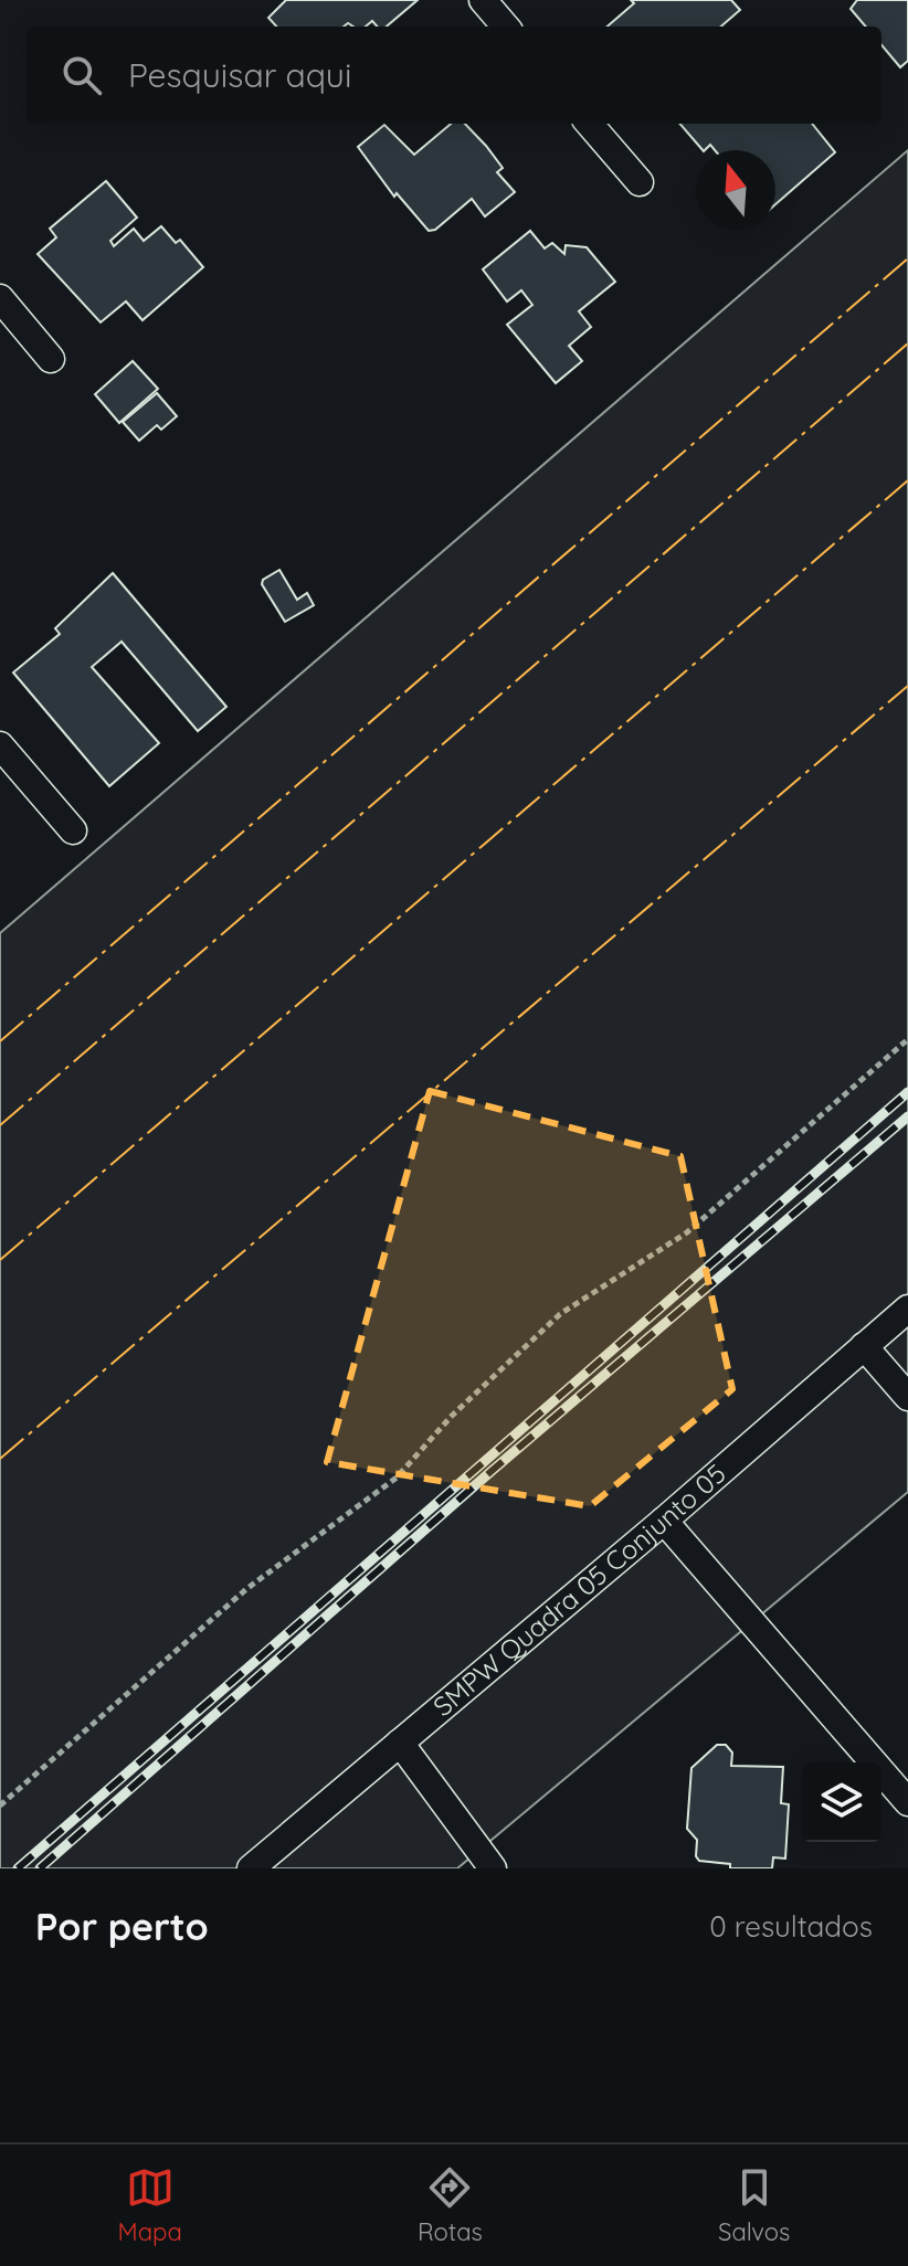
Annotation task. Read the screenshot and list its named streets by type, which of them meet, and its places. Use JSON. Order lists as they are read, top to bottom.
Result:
{
  "streets": {
    "street": ["SMPW Quadra 05 Conjunto 05"]
  },
  "north": "top",
  "page": {
    "search": "Pesquisar aqui",
    "heading": ["Por perto", "0 resultados"],
    "nav": ["Mapa", "Rotas", "Salvos"]
  }
}
